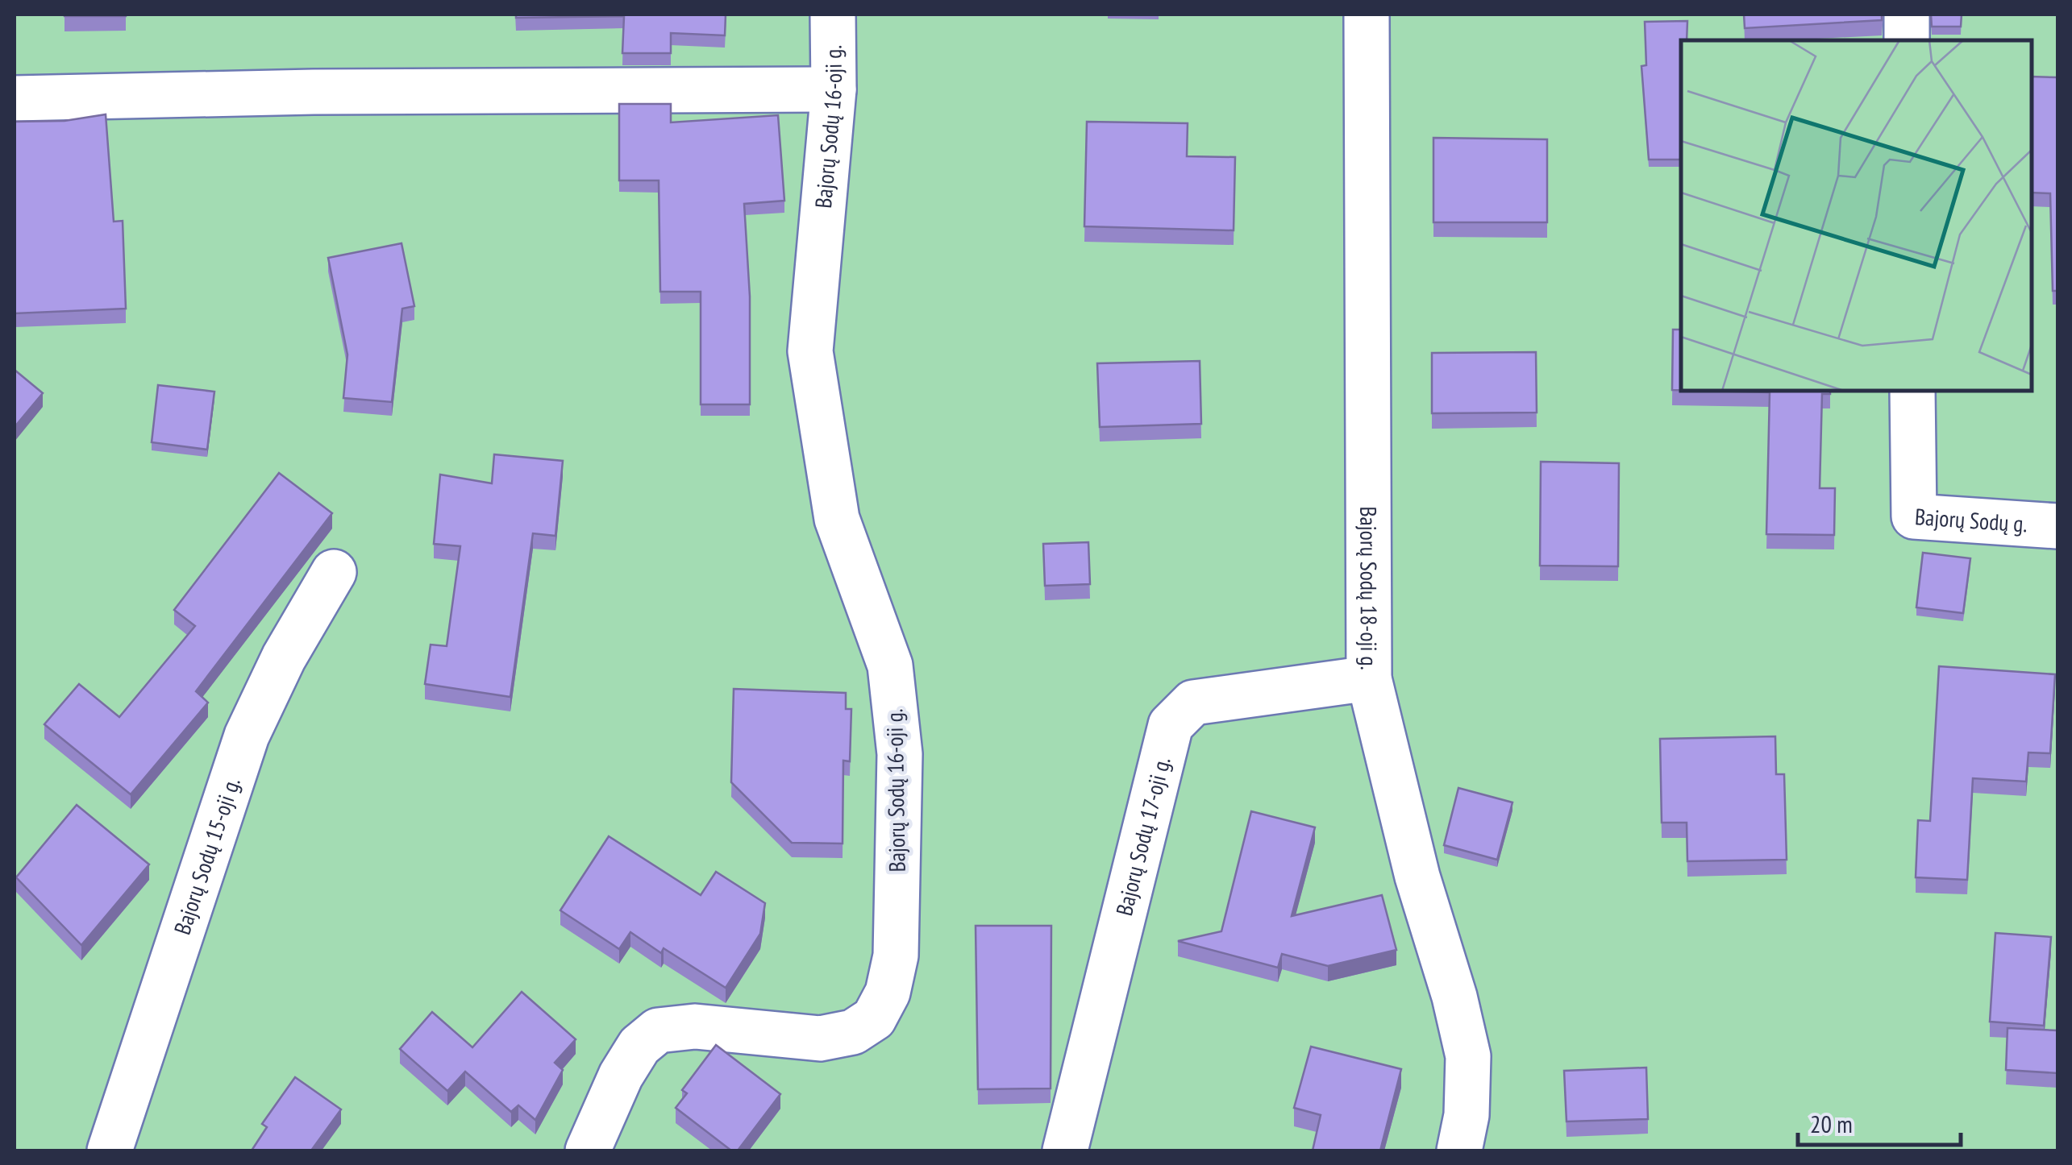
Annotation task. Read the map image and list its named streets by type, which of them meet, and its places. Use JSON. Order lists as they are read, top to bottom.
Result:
{
  "streets": {
    "street": [
      "Bajorų Sodų 16-oji g.",
      "Bajorų Sodų g.",
      "Bajorų Sodų 18-oji g.",
      "Bajorų Sodų 17-oji g.",
      "Bajorų Sodų 15-oji g."
    ]
  },
  "crossings": [
    ["Bajorų Sodų 18-oji g.", "Bajorų Sodų 17-oji g."]
  ],
  "scale_bar": "20 m"
}
